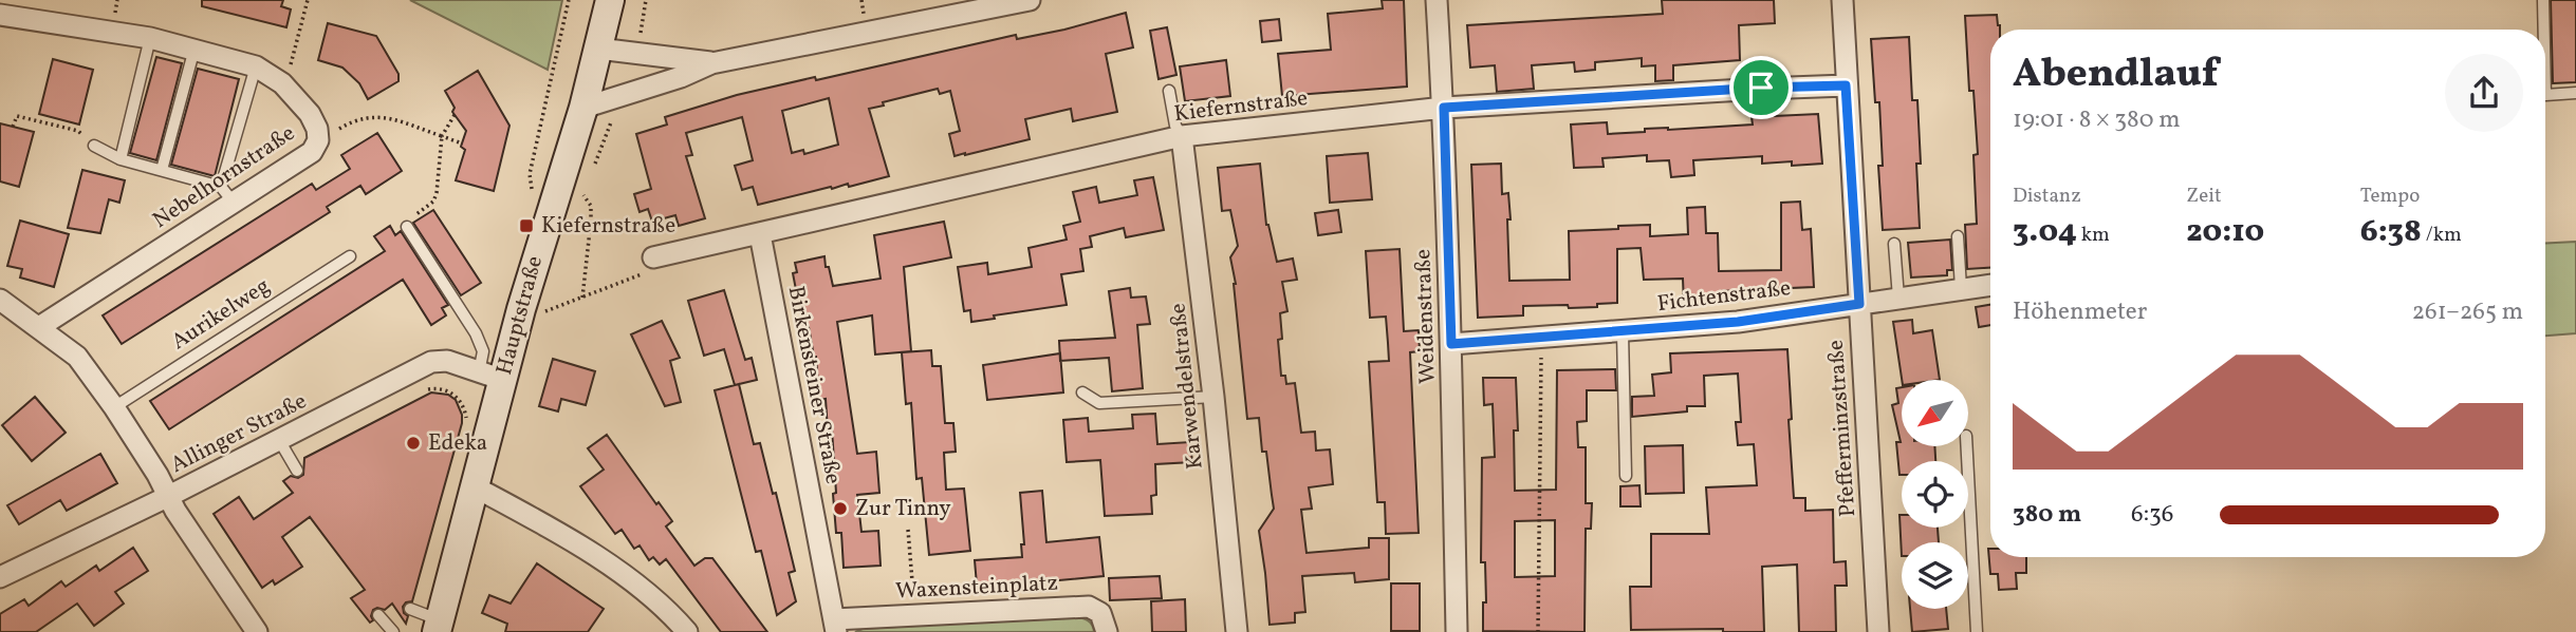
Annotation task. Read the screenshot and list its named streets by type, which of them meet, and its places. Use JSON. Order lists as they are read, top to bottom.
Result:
{
  "streets": {
    "main road": ["Hauptstraße"],
    "street": [
      "Kiefernstraße",
      "Nebelhornstraße",
      "Fichtenstraße",
      "Weidenstraße",
      "Birkensteiner Straße",
      "Karwendelstraße",
      "Pfefferminzstraße",
      "Allinger Straße",
      "Waxensteinplatz"
    ],
    "lane": ["Aurikelweg"]
  },
  "crossings": [
    ["Kiefernstraße", "Weidenstraße"],
    ["Kiefernstraße", "Birkensteiner Straße"],
    ["Kiefernstraße", "Karwendelstraße"],
    ["Kiefernstraße", "Pfefferminzstraße"],
    ["Fichtenstraße", "Weidenstraße"],
    ["Fichtenstraße", "Pfefferminzstraße"],
    ["Hauptstraße", "Allinger Straße"],
    ["Birkensteiner Straße", "Waxensteinplatz"]
  ],
  "places": {
    "transit": ["Kiefernstraße"],
    "other": ["Edeka", "Zur Tinny"]
  },
  "north": "bottom left",
  "page": {
    "heading": ["Abendlauf", "19:01 · 8 × 380 m"],
    "stats": [
      ["Distanz", "3.04 km"],
      ["Zeit", "20:10"],
      ["Tempo", "6:38 /km"]
    ],
    "chart": ["Höhenmeter", "261–265 m"],
    "list": [
      {
        "name": "380 m",
        "note": "6:36"
      }
    ]
  }
}
